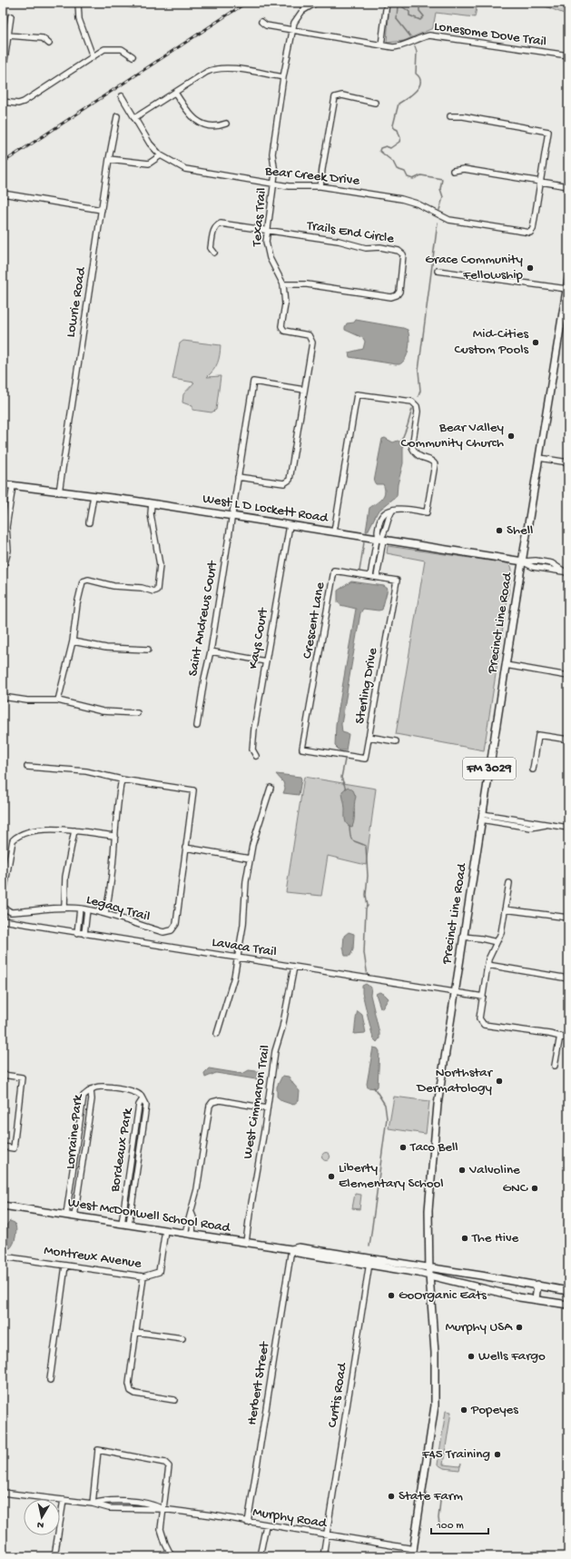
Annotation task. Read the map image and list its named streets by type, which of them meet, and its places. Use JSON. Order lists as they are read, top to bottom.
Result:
{
  "streets": {
    "main road": [
      "West L D Lockett Road",
      "Precinct Line Road",
      "FM 3029",
      "West McDonwell School Road"
    ],
    "street": [
      "Lonesome Dove Trail",
      "Bear Creek Drive",
      "Texas Trail",
      "Trails End Circle",
      "Lowrie Road",
      "Saint Andrews Court",
      "Crescent Lane",
      "Kays Court",
      "Sterling Drive",
      "Legacy Trail",
      "Lavaca Trail",
      "West Cimmaron Trail",
      "Lorraine Park",
      "Bordeaux Park",
      "Montreux Avenue",
      "Herbert Street",
      "Curtis Road",
      "Murphy Road"
    ]
  },
  "crossings": [
    ["Lonesome Dove Trail", "Texas Trail"],
    ["Bear Creek Drive", "Texas Trail"],
    ["Texas Trail", "Trails End Circle"],
    ["Texas Trail", "Saint Andrews Court"],
    ["Lowrie Road", "West L D Lockett Road"],
    ["West L D Lockett Road", "Saint Andrews Court"],
    ["West L D Lockett Road", "Precinct Line Road"],
    ["West L D Lockett Road", "Kays Court"],
    ["Crescent Lane", "Sterling Drive"],
    ["Precinct Line Road", "Lavaca Trail"],
    ["Precinct Line Road", "West McDonwell School Road"],
    ["Precinct Line Road", "Murphy Road"],
    ["Lavaca Trail", "West Cimmaron Trail"],
    ["West Cimmaron Trail", "West McDonwell School Road"],
    ["Lorraine Park", "West McDonwell School Road"],
    ["Bordeaux Park", "West McDonwell School Road"],
    ["West McDonwell School Road", "Montreux Avenue"],
    ["West McDonwell School Road", "Herbert Street"],
    ["West McDonwell School Road", "Curtis Road"],
    ["Herbert Street", "Murphy Road"],
    ["Curtis Road", "Murphy Road"]
  ],
  "places": [
    "Grace Community Fellowship",
    "Mid-Cities Custom Pools",
    "Bear Valley Community Church",
    "Shell",
    "Northstar Dermatology",
    "Taco Bell",
    "Valvoline",
    "Liberty Elementary School",
    "GNC",
    "The Hive",
    "GoOrganic Eats",
    "Murphy USA",
    "Wells Fargo",
    "Popeyes",
    "F45 Training",
    "State Farm"
  ],
  "scale_bar": "100 m",
  "north": "bottom"
}
